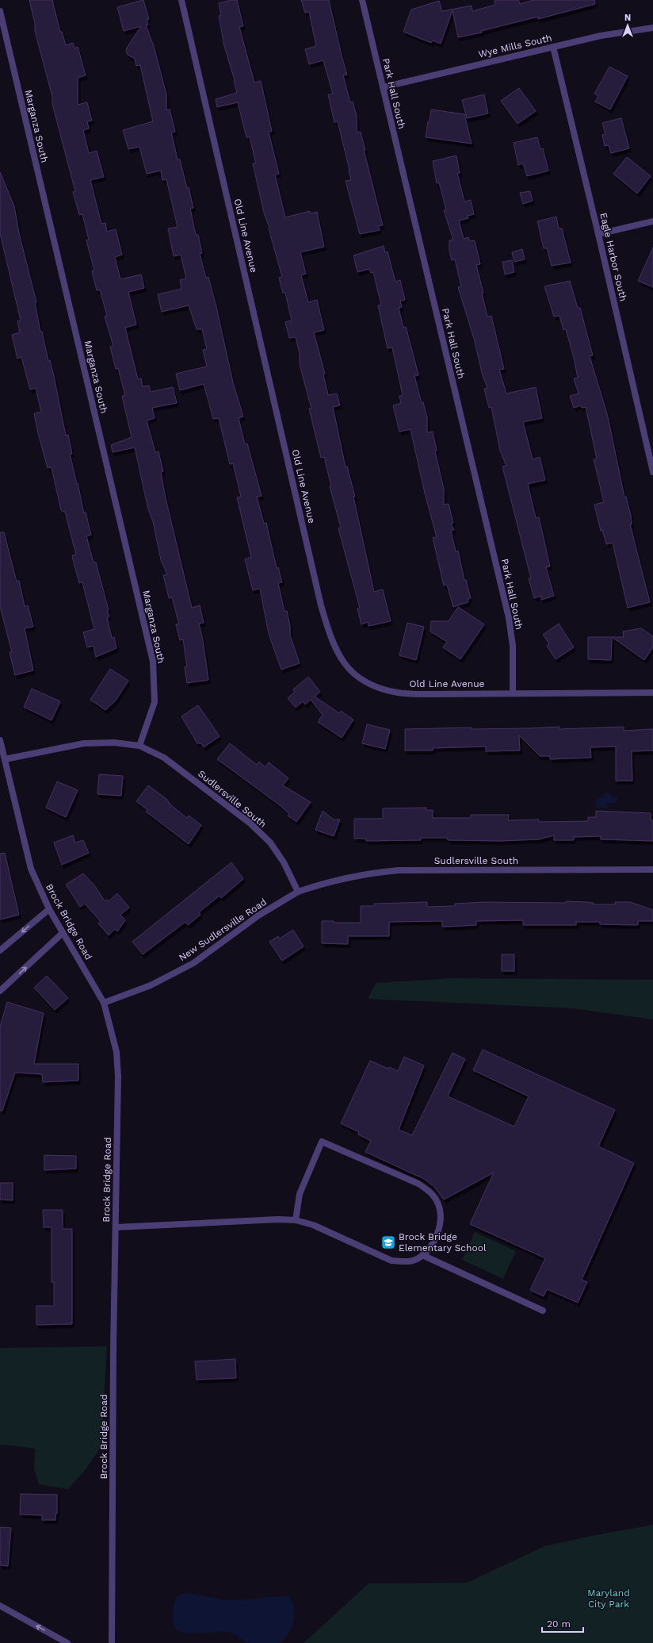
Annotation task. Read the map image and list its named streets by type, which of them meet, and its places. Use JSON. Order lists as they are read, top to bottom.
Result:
{
  "streets": {
    "street": [
      "Wye Mills South",
      "Park Hall South",
      "Marganza South",
      "Old Line Avenue",
      "Eagle Harbor South",
      "Sudlersville South",
      "Brock Bridge Road",
      "New Sudlersville Road"
    ]
  },
  "crossings": [
    ["Wye Mills South", "Park Hall South"],
    ["Wye Mills South", "Eagle Harbor South"],
    ["Park Hall South", "Old Line Avenue"],
    ["Marganza South", "Sudlersville South"],
    ["Sudlersville South", "Brock Bridge Road"],
    ["Sudlersville South", "New Sudlersville Road"],
    ["Brock Bridge Road", "New Sudlersville Road"]
  ],
  "parks": ["Maryland City Park"],
  "places": {
    "school or university": ["Brock Bridge Elementary School"]
  },
  "scale_bar": "20 m",
  "north": "top"
}
